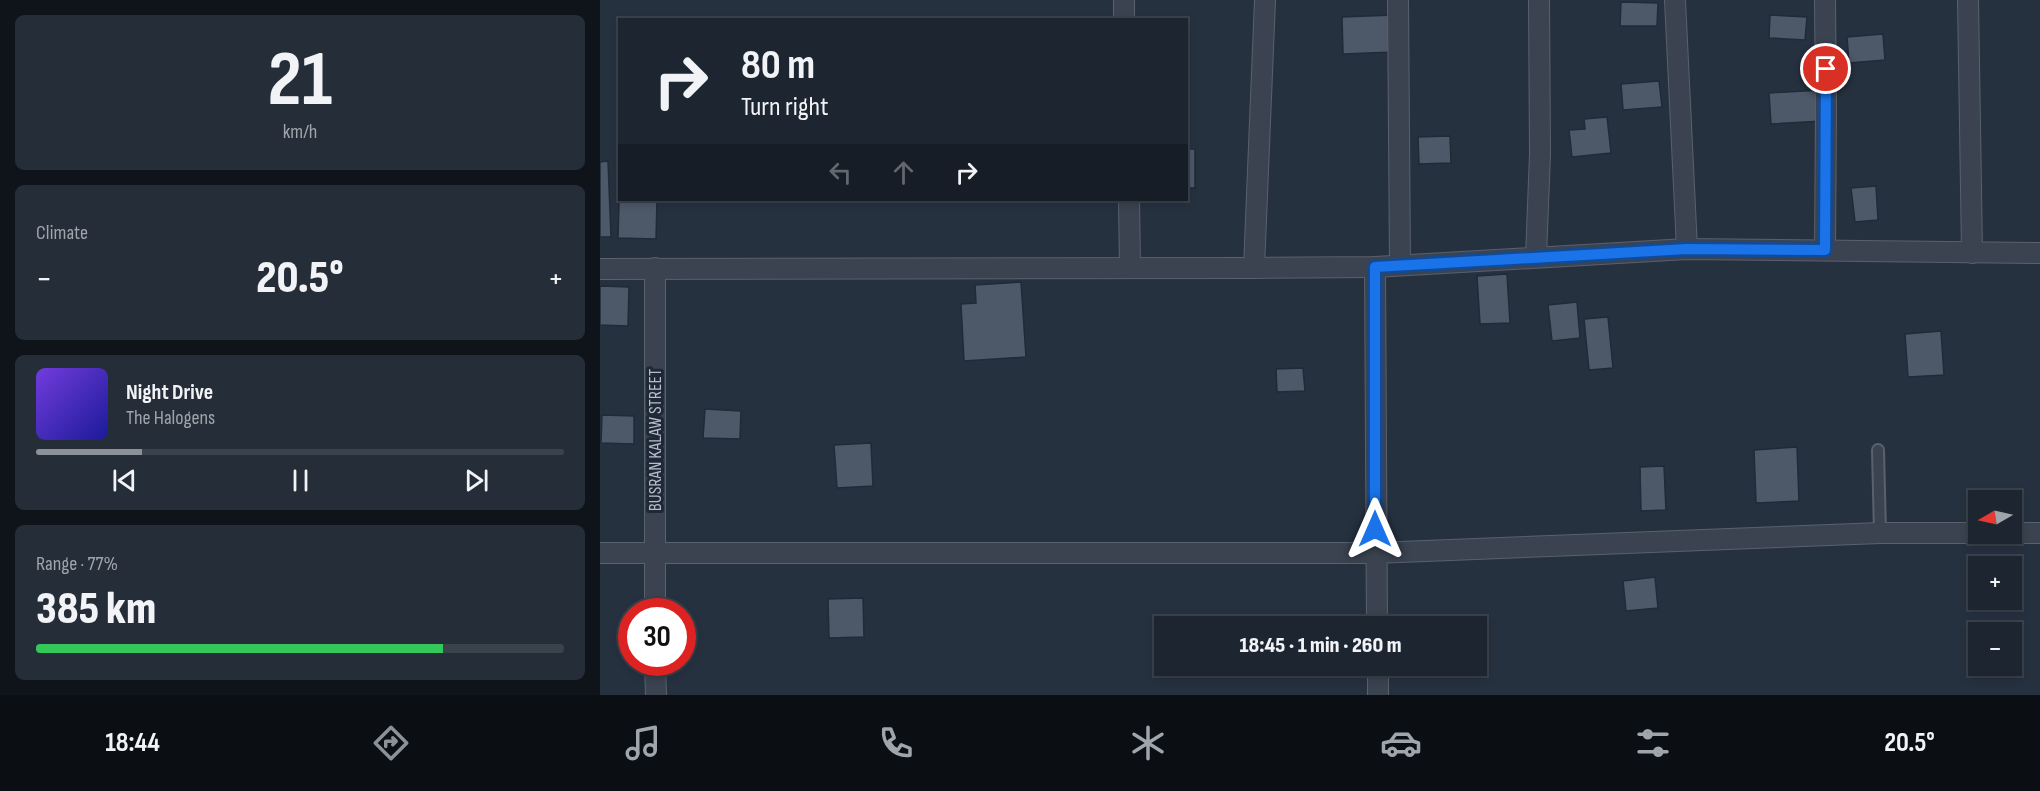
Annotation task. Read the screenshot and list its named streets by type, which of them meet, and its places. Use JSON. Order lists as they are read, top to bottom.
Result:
{
  "streets": {
    "street": ["BUSRAN KALAW STREET"]
  },
  "north": "left",
  "page": {
    "tile": [
      ["21", "km/h"],
      "Climate",
      ["Range · 77%", "385 km"]
    ],
    "turn": ["80 m", "Turn right"],
    "heat": ["−", "20.5°", "+"],
    "song": ["Night Drive", "The Halogens"],
    "map_buttons": ["+", "−"],
    "limit": "30",
    "trip": "18:45 · 1 min · 260 m",
    "tabs": ["18:44", "20.5°"]
  }
}
